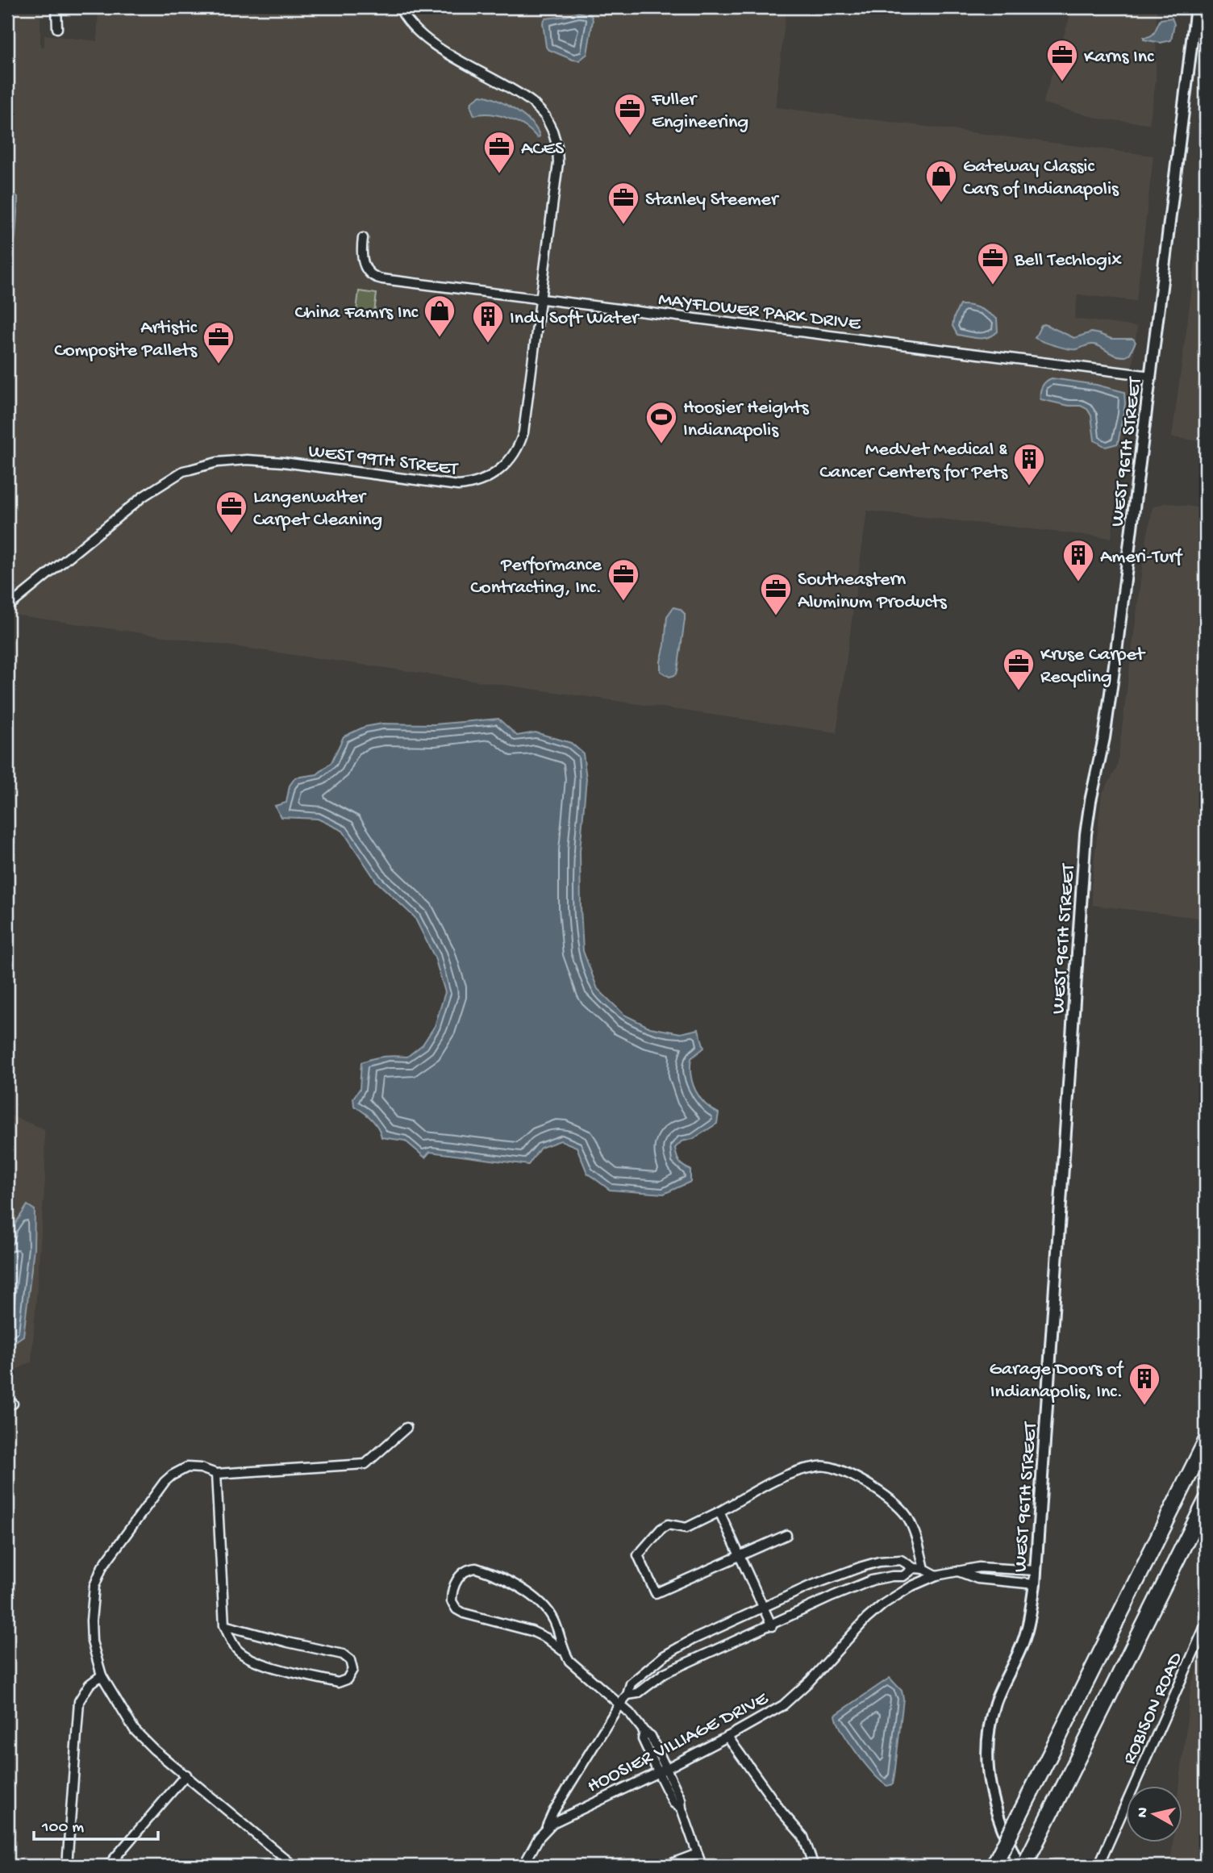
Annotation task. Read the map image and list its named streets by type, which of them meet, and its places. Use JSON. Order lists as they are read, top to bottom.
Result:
{
  "streets": {
    "street": [
      "MAYFLOWER PARK DRIVE",
      "WEST 96TH STREET",
      "WEST 99TH STREET",
      "ROBISON ROAD",
      "HOOSIER VILLIAGE DRIVE"
    ]
  },
  "crossings": [
    ["MAYFLOWER PARK DRIVE", "WEST 96TH STREET"],
    ["MAYFLOWER PARK DRIVE", "WEST 99TH STREET"],
    ["WEST 96TH STREET", "HOOSIER VILLIAGE DRIVE"]
  ],
  "places": {
    "office": [
      "Karns Inc",
      "Fuller Engineering",
      "ACES",
      "Stanley Steemer",
      "Bell Techlogix",
      "Artistic Composite Pallets",
      "Langenwalter Carpet Cleaning",
      "Performance Contracting, Inc.",
      "Southeastern Aluminum Products",
      "Kruse Carpet Recycling"
    ],
    "shop": ["Gateway Classic Cars of Indianapolis", "China Famrs Inc"],
    "building": [
      "Indy Soft Water",
      "MedVet Medical & Cancer Centers for Pets",
      "Ameri-Turf",
      "Garage Doors of Indianapolis, Inc."
    ],
    "sports": ["Hoosier Heights Indianapolis"]
  },
  "scale_bar": "100 m",
  "north": "left"
}
